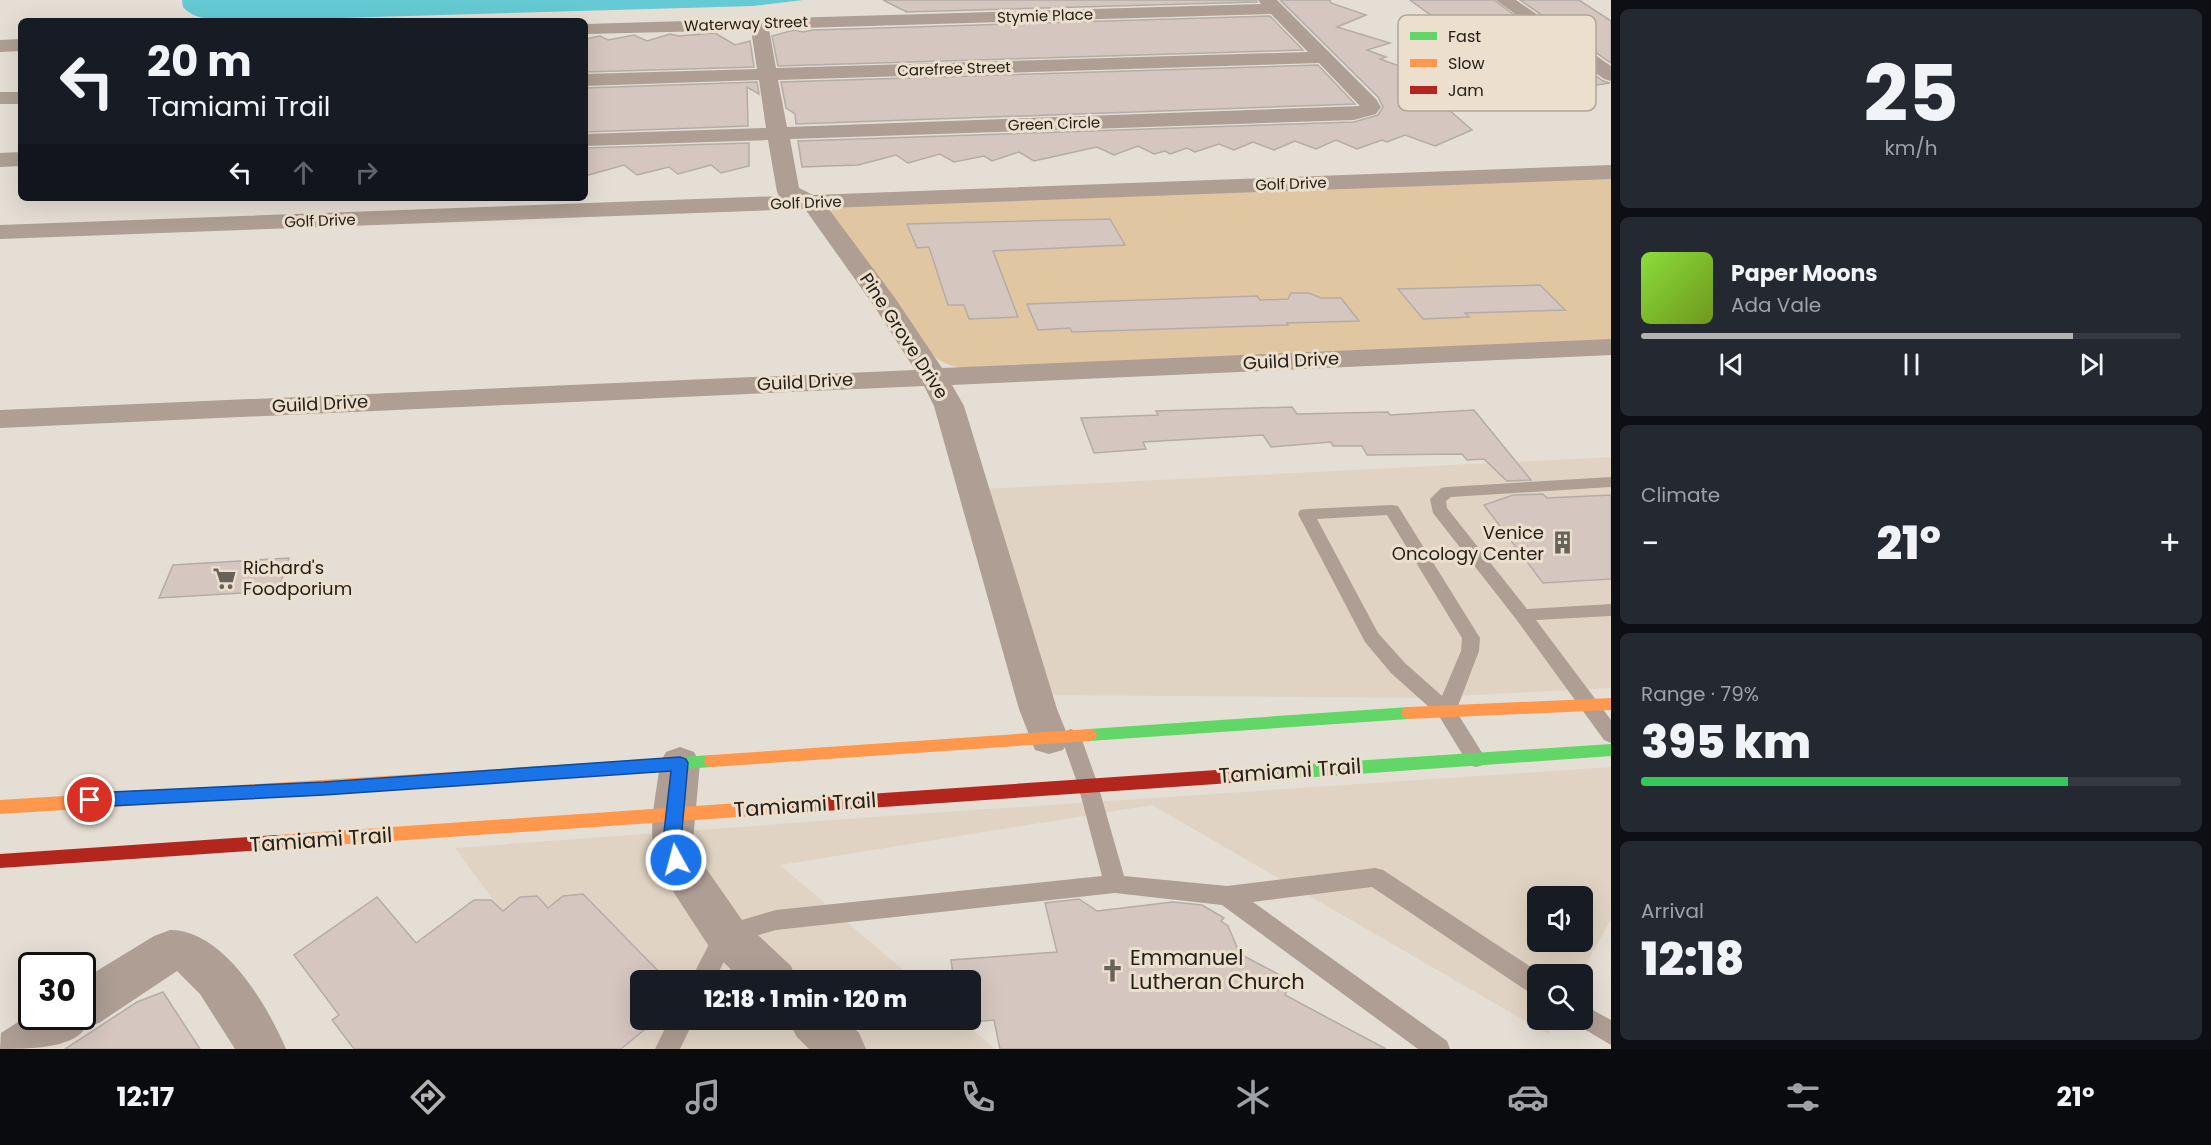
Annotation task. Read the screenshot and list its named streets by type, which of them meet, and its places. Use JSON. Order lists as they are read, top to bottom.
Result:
{
  "streets": {
    "main road": ["Tamiami Trail"],
    "street": [
      "Stymie Place",
      "Waterway Street",
      "Carefree Street",
      "Green Circle",
      "Golf Drive",
      "Pine Grove Drive",
      "Guild Drive"
    ]
  },
  "crossings": [
    ["Stymie Place", "Waterway Street"],
    ["Stymie Place", "Green Circle"],
    ["Waterway Street", "Pine Grove Drive"],
    ["Carefree Street", "Green Circle"],
    ["Carefree Street", "Pine Grove Drive"],
    ["Green Circle", "Pine Grove Drive"],
    ["Golf Drive", "Pine Grove Drive"],
    ["Pine Grove Drive", "Guild Drive"]
  ],
  "places": {
    "building": ["Venice Oncology Center"],
    "supermarket": ["Richard's Foodporium"],
    "church": ["Emmanuel Lutheran Church"]
  },
  "legend": ["Fast", "Slow", "Jam"],
  "page": {
    "tile": [
      ["25", "km/h"],
      "Climate",
      ["Range · 79%", "395 km"],
      ["Arrival", "12:18"]
    ],
    "turn": ["20 m", "Tamiami Trail"],
    "song": ["Paper Moons", "Ada Vale"],
    "heat": ["−", "21°", "+"],
    "limit": "30",
    "trip": "12:18 · 1 min · 120 m",
    "tabs": ["12:17", "21°"]
  }
}
